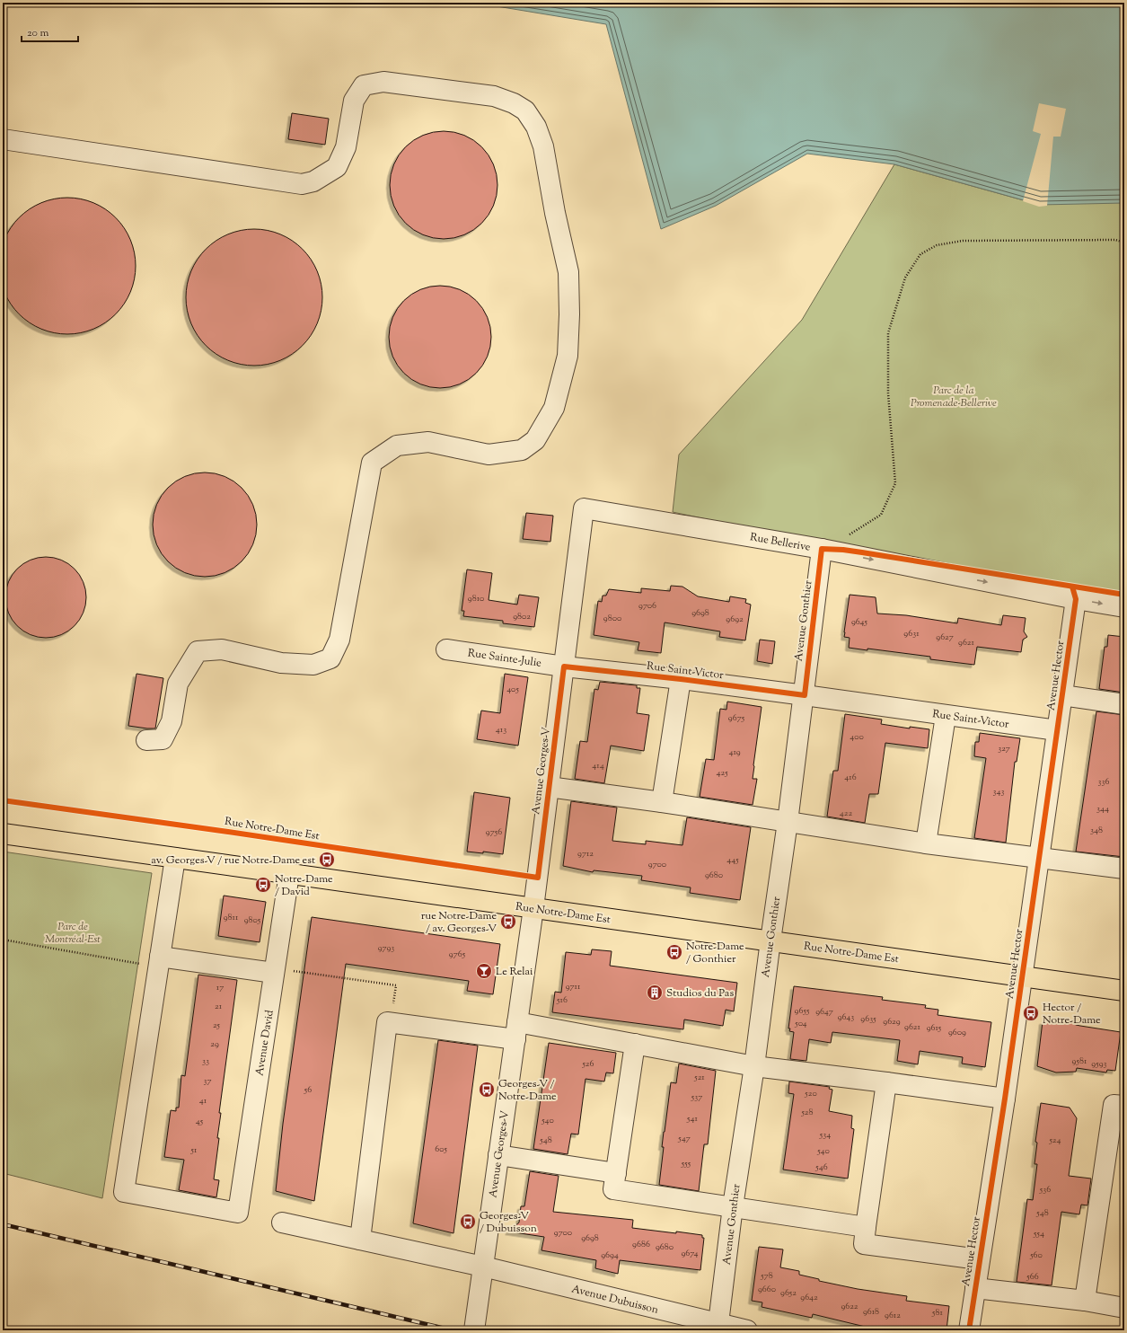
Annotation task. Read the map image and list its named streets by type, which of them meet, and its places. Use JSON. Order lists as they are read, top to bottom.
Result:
{
  "streets": {
    "main road": ["Rue Notre-Dame Est"],
    "street": [
      "Rue Bellerive",
      "Avenue Gonthier",
      "Rue Sainte-Julie",
      "Rue Saint-Victor",
      "Avenue Hector",
      "Avenue Georges-V",
      "Avenue David",
      "Avenue Dubuisson"
    ]
  },
  "crossings": [
    ["Rue Bellerive", "Avenue Gonthier"],
    ["Rue Bellerive", "Avenue Hector"],
    ["Rue Bellerive", "Avenue Georges-V"],
    ["Avenue Gonthier", "Rue Saint-Victor"],
    ["Avenue Gonthier", "Rue Notre-Dame Est"],
    ["Avenue Gonthier", "Avenue Dubuisson"],
    ["Rue Sainte-Julie", "Rue Saint-Victor"],
    ["Rue Sainte-Julie", "Avenue Georges-V"],
    ["Rue Saint-Victor", "Avenue Hector"],
    ["Rue Saint-Victor", "Avenue Georges-V"],
    ["Avenue Hector", "Rue Notre-Dame Est"],
    ["Avenue Georges-V", "Rue Notre-Dame Est"],
    ["Avenue Georges-V", "Avenue Dubuisson"],
    ["Rue Notre-Dame Est", "Avenue David"]
  ],
  "one_way": ["Rue Bellerive"],
  "parks": ["Parc de la Promenade-Bellerive", "Parc de Montréal-Est"],
  "places": {
    "bus stop": [
      "av. Georges-V / rue Notre-Dame est",
      "Notre-Dame / David",
      "rue Notre-Dame / av. Georges-V",
      "Notre-Dame / Gonthier",
      "Hector / Notre-Dame",
      "Georges-V / Notre-Dame",
      "Georges-V / Dubuisson"
    ],
    "bar": ["Le Relai"],
    "building": ["Studios du Pas"]
  },
  "house_numbers": [
    "9810",
    "9706",
    "9698",
    "9802",
    "9800",
    "9692",
    "9645",
    "9631",
    "9627",
    "9621",
    "405",
    "9675",
    "413",
    "400",
    "327",
    "419",
    "414",
    "425",
    "416",
    "336",
    "343",
    "344",
    "422",
    "348",
    "9756",
    "9712",
    "445",
    "9700",
    "9680",
    "9811",
    "9805",
    "9793",
    "9765",
    "9711",
    "17",
    "516",
    "21",
    "9655",
    "9647",
    "9643",
    "9635",
    "9629",
    "504",
    "25",
    "9621",
    "9615",
    "9609",
    "29",
    "33",
    "9581",
    "526",
    "9593",
    "521",
    "37",
    "56",
    "520",
    "537",
    "41",
    "528",
    "541",
    "540",
    "45",
    "534",
    "547",
    "548",
    "524",
    "605",
    "51",
    "540",
    "555",
    "546",
    "536",
    "548",
    "9700",
    "554",
    "9698",
    "9686",
    "9680",
    "9674",
    "9694",
    "560",
    "578",
    "566",
    "9660",
    "9652",
    "9642",
    "9622",
    "9618",
    "581",
    "9612"
  ],
  "scale_bar": "20 m"
}
